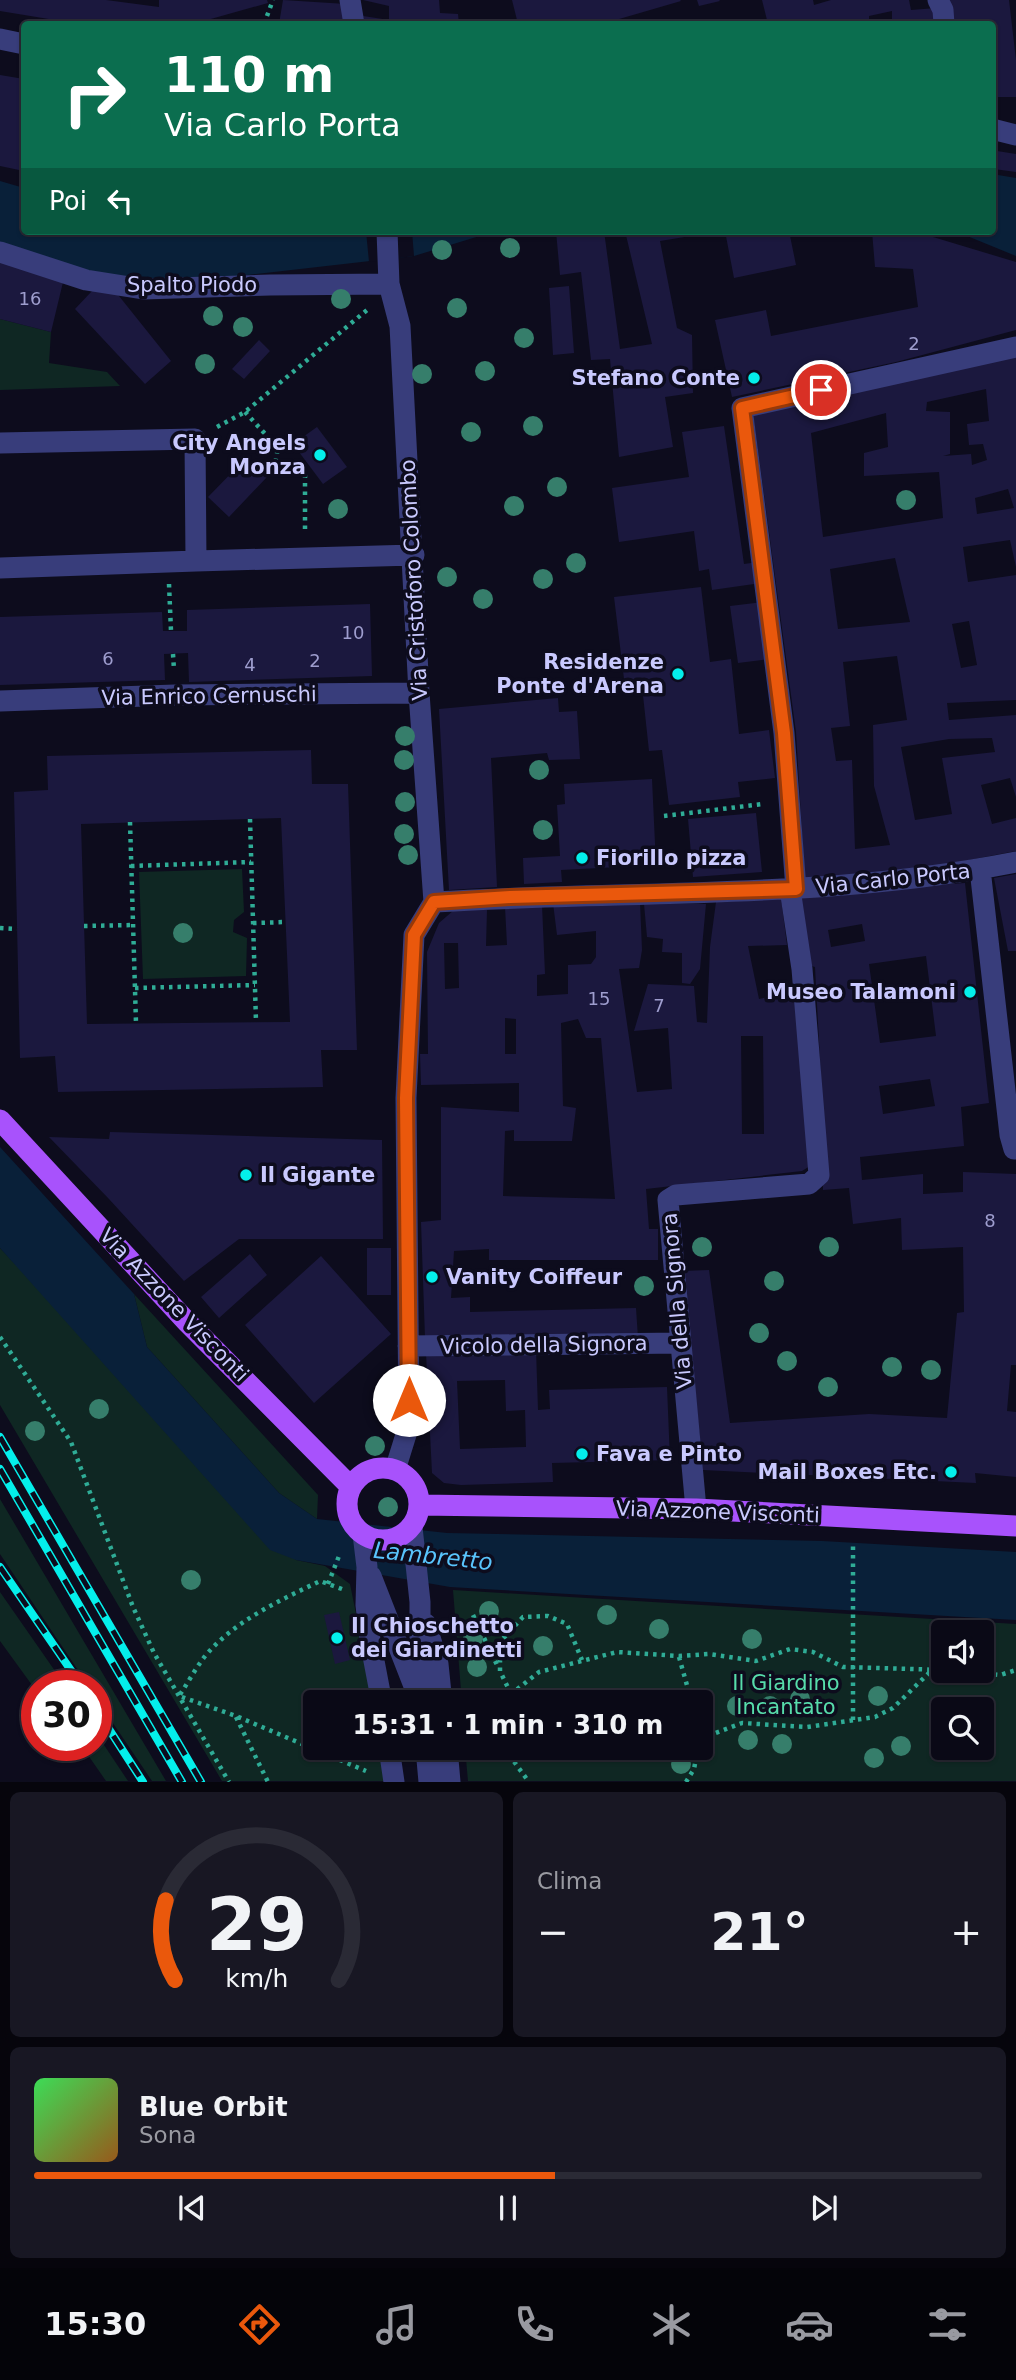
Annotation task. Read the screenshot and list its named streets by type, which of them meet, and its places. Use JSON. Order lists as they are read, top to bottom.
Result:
{
  "streets": {
    "main road": ["Via Azzone Visconti"],
    "street": [
      "Spalto Piodo",
      "Via Cristoforo Colombo",
      "Via Enrico Cernuschi",
      "Via Carlo Porta",
      "Via della Signora",
      "Vicolo della Signora"
    ]
  },
  "crossings": [
    ["Spalto Piodo", "Via Cristoforo Colombo"],
    ["Via Cristoforo Colombo", "Via Enrico Cernuschi"],
    ["Via Cristoforo Colombo", "Via Carlo Porta"],
    ["Via Carlo Porta", "Via della Signora"],
    ["Via della Signora", "Via Azzone Visconti"],
    ["Via della Signora", "Vicolo della Signora"]
  ],
  "water": ["Lambretto"],
  "parks": ["Il Giardino Incantato"],
  "places": [
    "Stefano Conte",
    "City Angels Monza",
    "Residenze Ponte d'Arena",
    "Fiorillo pizza",
    "Museo Talamoni",
    "Il Gigante",
    "Vanity Coiffeur",
    "Fava e Pinto",
    "Mail Boxes Etc.",
    "Il Chioschetto dei Giardinetti"
  ],
  "house_numbers": [
    "16",
    "2",
    "10",
    "6",
    "2",
    "4",
    "15",
    "7",
    "8"
  ],
  "page": {
    "turn": ["110 m", "Via Carlo Porta"],
    "then": "Poi",
    "limit": "30",
    "trip": "15:31 · 1 min · 310 m",
    "tile": "Clima",
    "heat": ["−", "21°", "+"],
    "song": ["Blue Orbit", "Sona"],
    "tabs": "15:30",
    "gauge": ["29", "km/h"]
  }
}
